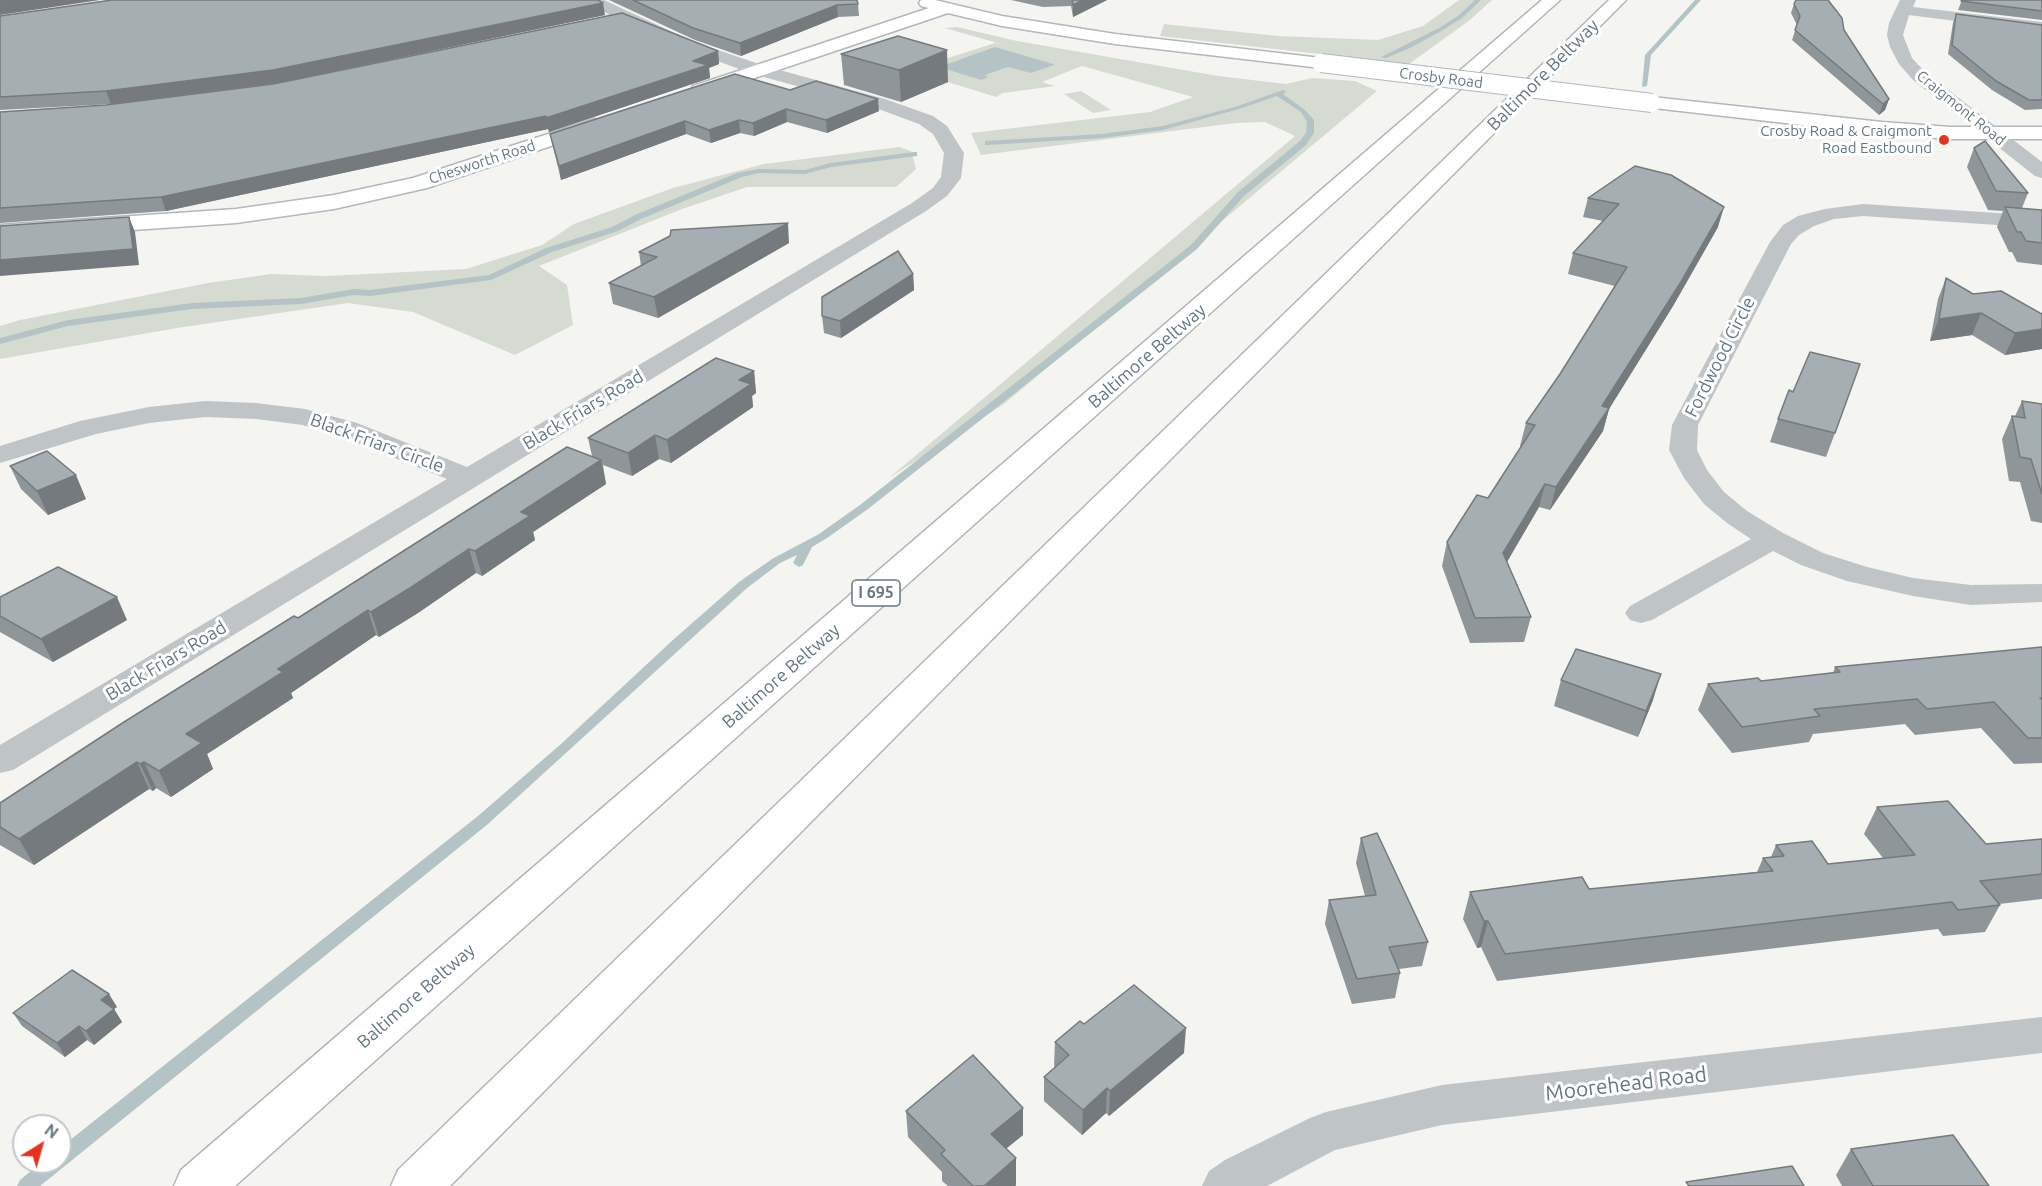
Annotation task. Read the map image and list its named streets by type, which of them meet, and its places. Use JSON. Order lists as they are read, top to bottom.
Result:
{
  "streets": {
    "main road": [
      "Baltimore Beltway",
      "Crosby Road",
      "Chesworth Road",
      "I 695"
    ],
    "street": [
      "Craigmont Road",
      "Fordwood Circle",
      "Black Friars Road",
      "Black Friars Circle",
      "Moorehead Road"
    ]
  },
  "crossings": [
    ["Crosby Road", "Craigmont Road"],
    ["Black Friars Road", "Black Friars Circle"]
  ],
  "places": ["Crosby Road & Craigmont Road Eastbound"],
  "north": "top right"
}
